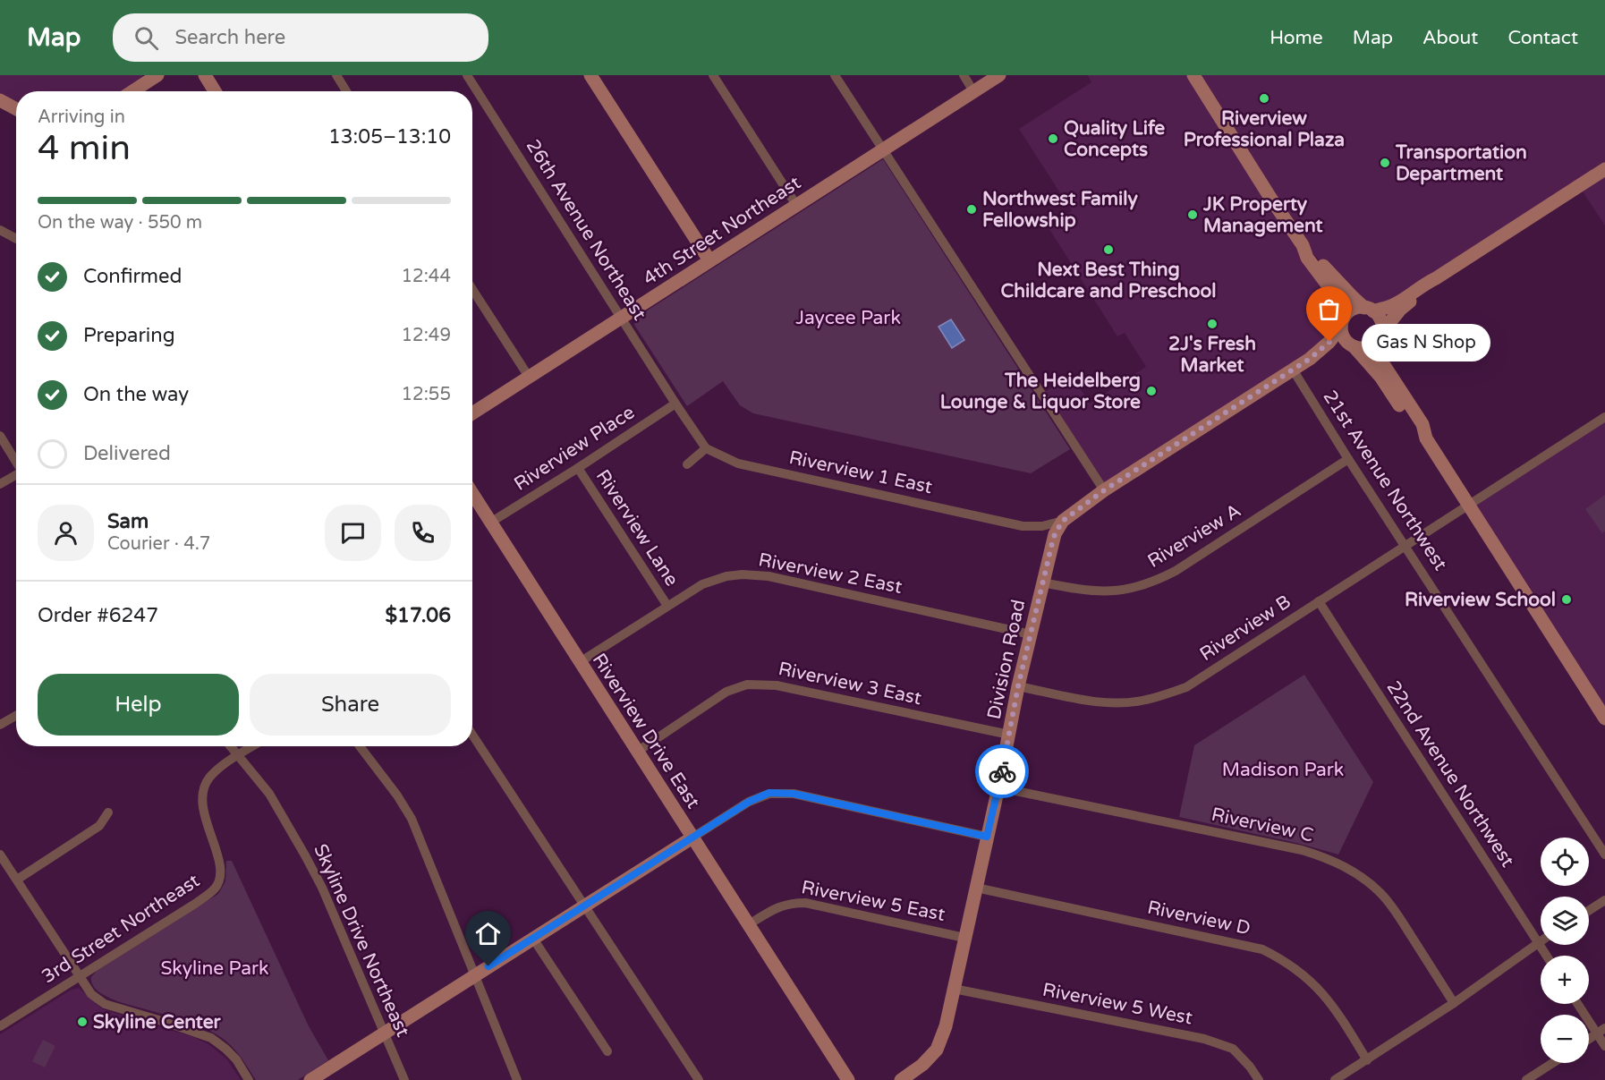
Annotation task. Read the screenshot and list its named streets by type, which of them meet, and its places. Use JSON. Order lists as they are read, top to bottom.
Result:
{
  "streets": {
    "street": [
      "26th Avenue Northeast",
      "4th Street Northeast",
      "Riverview Place",
      "Riverview 1 East",
      "21st Avenue Northwest",
      "Riverview Lane",
      "Riverview A",
      "Riverview 2 East",
      "Riverview B",
      "Division Road",
      "Riverview 3 East",
      "Riverview Drive East",
      "22nd Avenue Northwest",
      "Riverview C",
      "Riverview 5 East",
      "Riverview D",
      "3rd Street Northeast",
      "Skyline Drive Northeast",
      "Riverview 5 West"
    ]
  },
  "crossings": [
    ["26th Avenue Northeast", "4th Street Northeast"],
    ["26th Avenue Northeast", "Riverview Place"],
    ["Riverview Place", "Riverview Lane"],
    ["Riverview Place", "Riverview Drive East"],
    ["Riverview 1 East", "Division Road"],
    ["21st Avenue Northwest", "Riverview A"],
    ["21st Avenue Northwest", "Riverview B"],
    ["21st Avenue Northwest", "Division Road"],
    ["Riverview Lane", "Riverview 2 East"],
    ["Riverview A", "Division Road"],
    ["Riverview 2 East", "Division Road"],
    ["Riverview 2 East", "Riverview Drive East"],
    ["Riverview B", "Division Road"],
    ["Riverview B", "22nd Avenue Northwest"],
    ["Division Road", "Riverview 3 East"],
    ["Division Road", "Riverview C"],
    ["Division Road", "Riverview 5 East"],
    ["Division Road", "Riverview D"],
    ["Division Road", "Riverview 5 West"],
    ["Riverview 3 East", "Riverview Drive East"],
    ["Riverview Drive East", "Riverview 5 East"],
    ["3rd Street Northeast", "Skyline Drive Northeast"]
  ],
  "parks": ["Jaycee Park", "Madison Park", "Skyline Park"],
  "places": [
    "Riverview Professional Plaza",
    "Quality Life Concepts",
    "Transportation Department",
    "Northwest Family Fellowship",
    "JK Property Management",
    "Next Best Thing Childcare and Preschool",
    "2J's Fresh Market",
    "Gas N Shop",
    "The Heidelberg Lounge & Liquor Store",
    "Riverview School",
    "Skyline Center"
  ],
  "page": {
    "header": "Map",
    "search": "Search here",
    "nav": [
      "Home",
      "Map",
      "About",
      "Contact"
    ],
    "heading": ["4 min", "Arriving in", "13:05–13:10"],
    "panel": [
      "Sam",
      "Courier · 4.7",
      "Order #6247",
      "$17.06"
    ],
    "bar": "On the way · 550 m",
    "list": [
      ["Confirmed", "12:44"],
      ["Preparing", "12:49"],
      ["On the way", "12:55"],
      "Delivered"
    ],
    "bubble": "Gas N Shop",
    "buttons": ["Help", "Share"],
    "map_buttons": ["+", "−"]
  }
}
